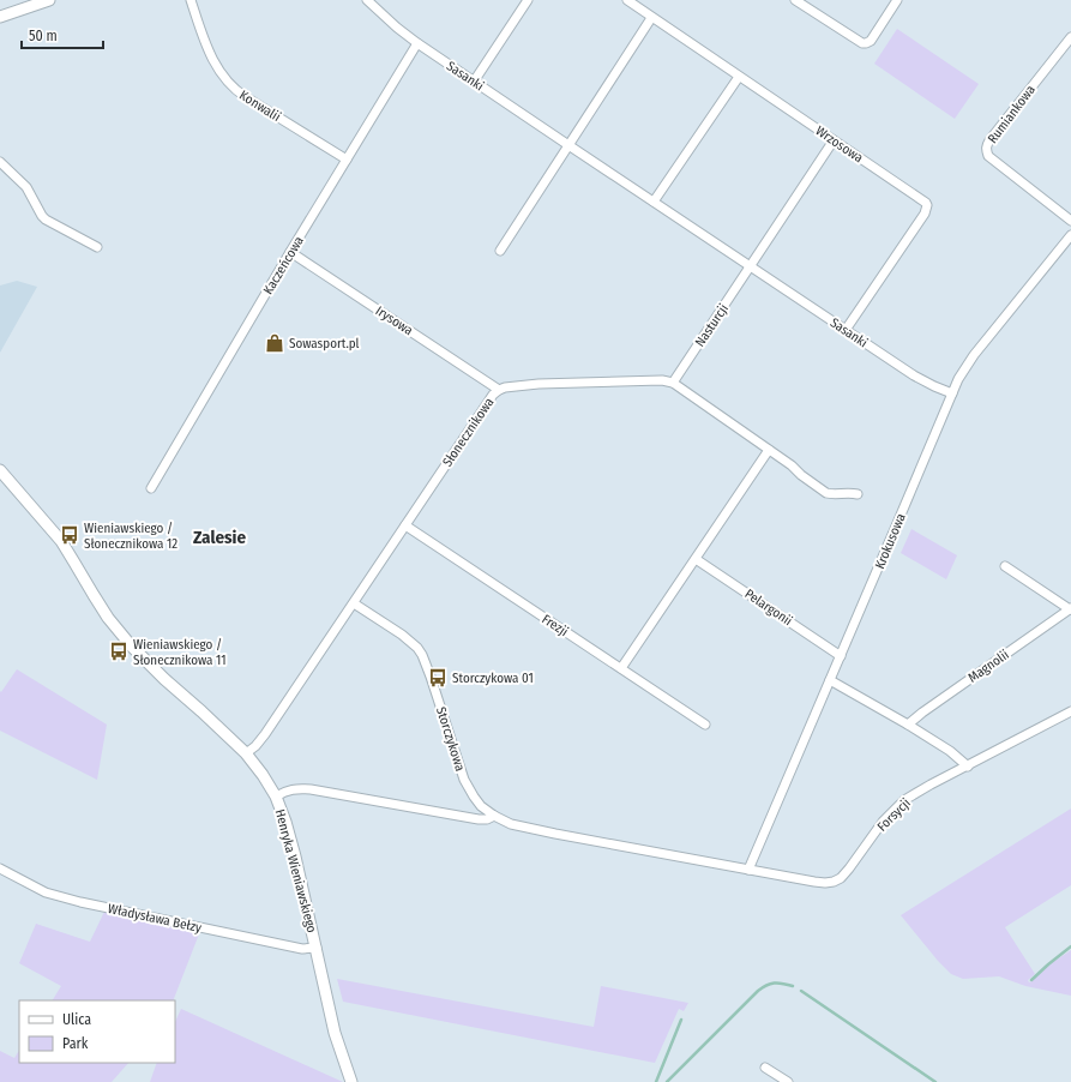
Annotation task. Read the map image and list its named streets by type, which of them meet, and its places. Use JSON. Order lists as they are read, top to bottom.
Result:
{
  "streets": {
    "street": [
      "Sasanki",
      "Konwalii",
      "Rumiankowa",
      "Wrzosowa",
      "Kaczeńcowa",
      "Irysowa",
      "Nasturcji",
      "Słonecznikowa",
      "Krokusowa",
      "Pelargonii",
      "Frezji",
      "Magnolii",
      "Storczykowa",
      "Forsycji",
      "Henryka Wieniawskiego",
      "Władysława Bełzy"
    ]
  },
  "crossings": [
    ["Sasanki", "Wrzosowa"],
    ["Sasanki", "Kaczeńcowa"],
    ["Sasanki", "Nasturcji"],
    ["Sasanki", "Krokusowa"],
    ["Konwalii", "Kaczeńcowa"],
    ["Kaczeńcowa", "Irysowa"],
    ["Irysowa", "Słonecznikowa"],
    ["Nasturcji", "Słonecznikowa"],
    ["Słonecznikowa", "Frezji"],
    ["Słonecznikowa", "Storczykowa"],
    ["Słonecznikowa", "Henryka Wieniawskiego"],
    ["Krokusowa", "Pelargonii"],
    ["Krokusowa", "Storczykowa"],
    ["Krokusowa", "Forsycji"],
    ["Storczykowa", "Forsycji"],
    ["Storczykowa", "Henryka Wieniawskiego"],
    ["Henryka Wieniawskiego", "Władysława Bełzy"]
  ],
  "districts": ["Zalesie"],
  "places": {
    "shop": ["Sowasport.pl"],
    "bus stop": ["Wieniawskiego / Słonecznikowa 12", "Wieniawskiego / Słonecznikowa 11", "Storczykowa 01"]
  },
  "legend": ["Ulica", "Park"],
  "scale_bar": "50 m"
}
